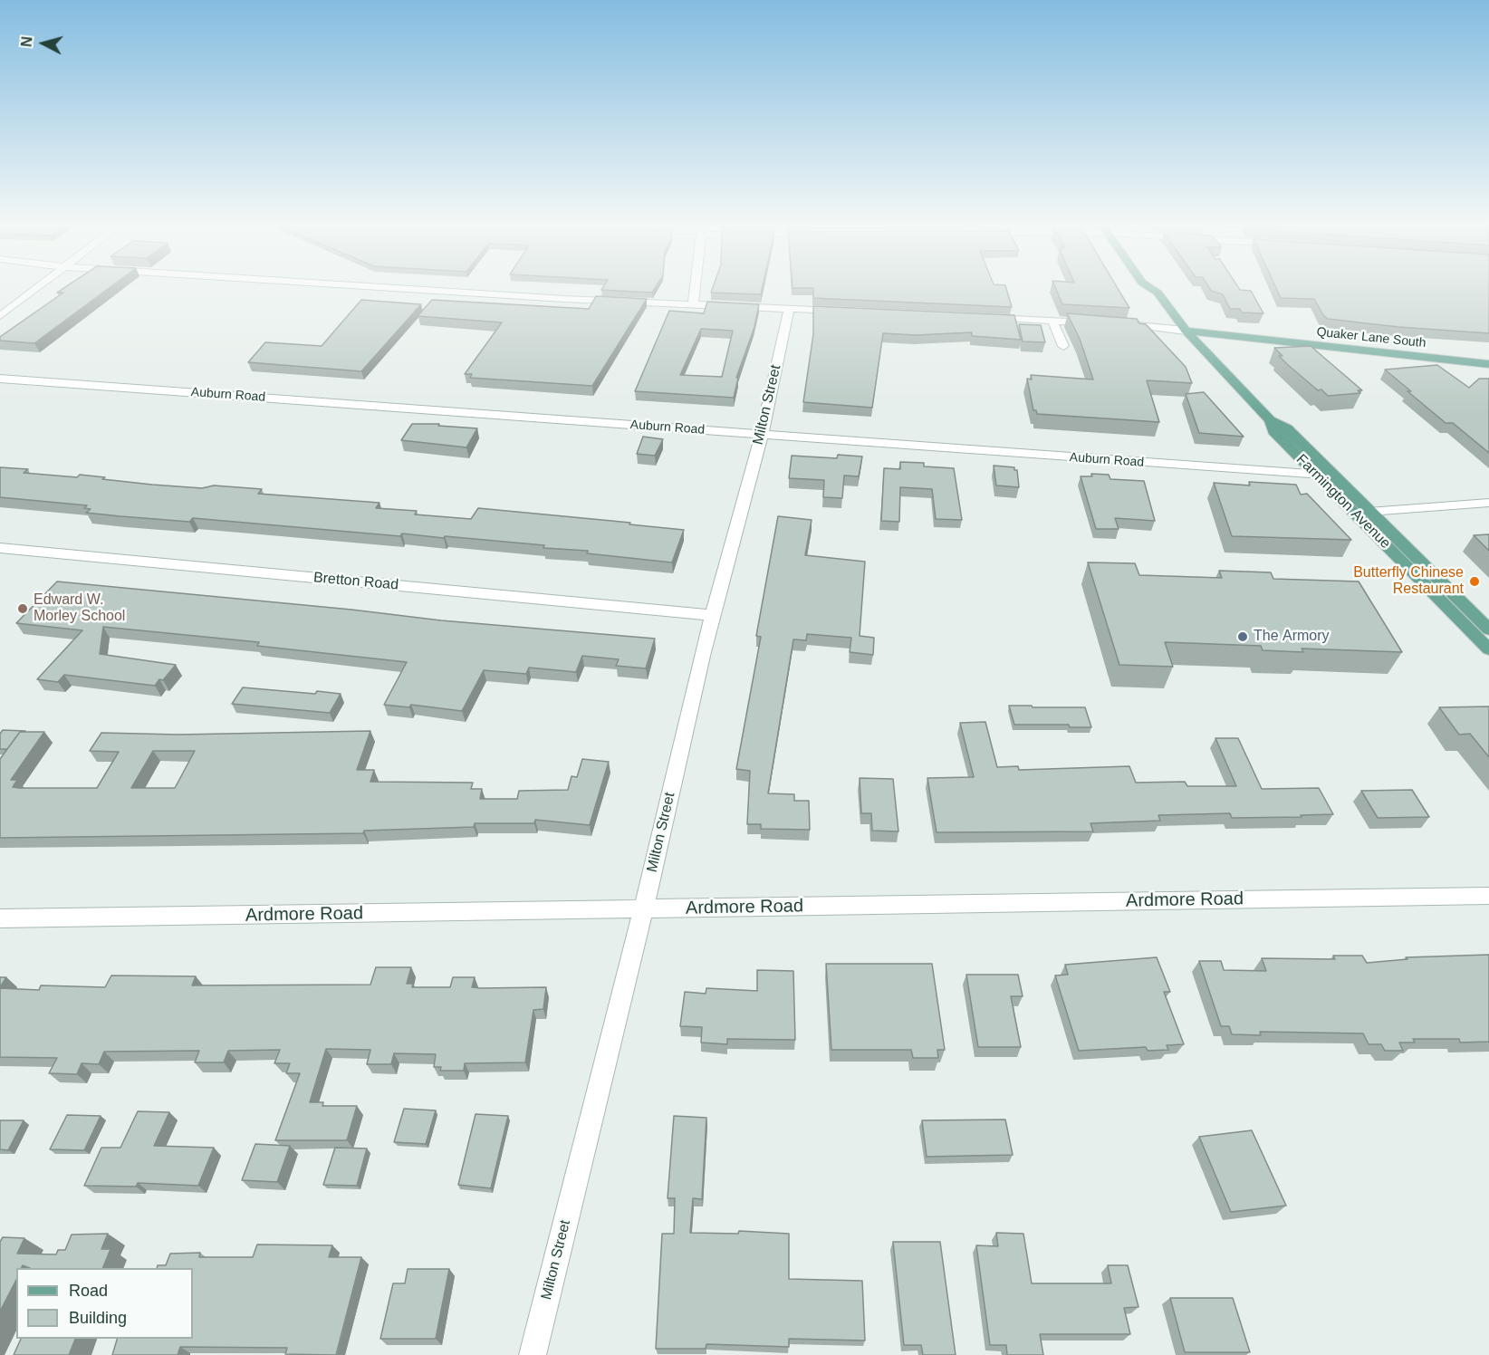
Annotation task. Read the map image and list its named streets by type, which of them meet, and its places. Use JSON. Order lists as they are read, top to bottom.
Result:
{
  "streets": {
    "main road": ["Quaker Lane South", "Farmington Avenue"],
    "street": [
      "Auburn Road",
      "Milton Street",
      "Bretton Road",
      "Ardmore Road"
    ]
  },
  "crossings": [
    ["Quaker Lane South", "Farmington Avenue"],
    ["Auburn Road", "Milton Street"],
    ["Auburn Road", "Farmington Avenue"],
    ["Milton Street", "Bretton Road"],
    ["Milton Street", "Ardmore Road"]
  ],
  "places": ["Butterfly Chinese Restaurant", "Edward W. Morley School", "The Armory"],
  "legend": ["Road", "Building"],
  "north": "left"
}
